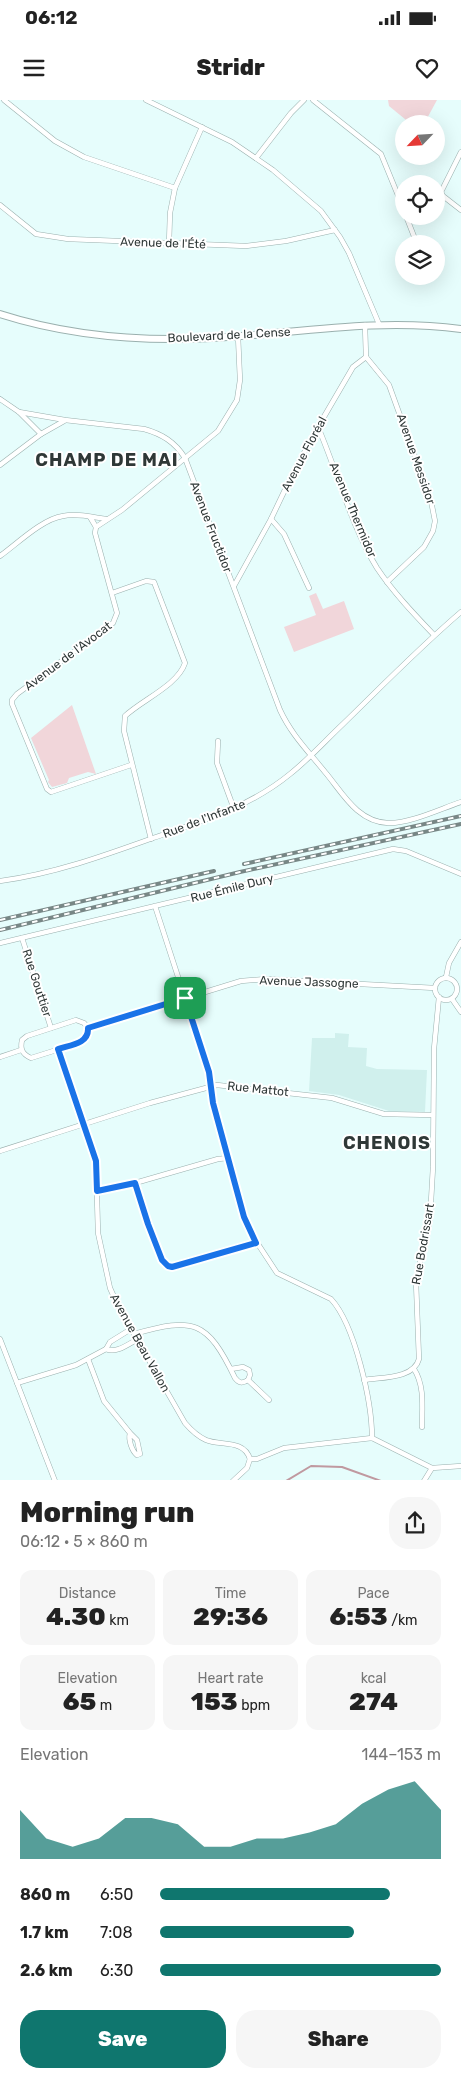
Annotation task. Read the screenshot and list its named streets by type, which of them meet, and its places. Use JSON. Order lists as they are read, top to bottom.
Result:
{
  "streets": {
    "main road": ["Boulevard de la Cense"],
    "street": [
      "Avenue de l'Été",
      "Avenue Floréal",
      "Avenue Messidor",
      "Avenue Thermidor",
      "Avenue Fructidor",
      "Avenue de l'Avocat",
      "Rue de l'Infante",
      "Rue Émile Dury",
      "Avenue Jassogne",
      "Rue Gouttier",
      "Rue Mattot",
      "Rue Bodrissart",
      "Avenue Beau Vallon"
    ]
  },
  "crossings": [
    ["Avenue Floréal", "Avenue Messidor"],
    ["Avenue Floréal", "Avenue Thermidor"],
    ["Avenue Floréal", "Avenue Fructidor"],
    ["Avenue Messidor", "Avenue Thermidor"],
    ["Avenue Thermidor", "Rue de l'Infante"],
    ["Avenue Fructidor", "Rue de l'Infante"],
    ["Rue Émile Dury", "Rue Gouttier"],
    ["Avenue Jassogne", "Rue Bodrissart"],
    ["Rue Mattot", "Rue Bodrissart"],
    ["Rue Mattot", "Avenue Beau Vallon"]
  ],
  "districts": ["CHAMP DE MAI", "CHENOIS"],
  "north": "bottom left",
  "page": {
    "status": "06:12",
    "header": "Stridr",
    "heading": ["Morning run", "06:12 · 5 × 860 m"],
    "stats": [
      ["Distance", "4.30 km"],
      ["Time", "29:36"],
      ["Pace", "6:53 /km"],
      ["Elevation", "65 m"],
      ["Heart rate", "153 bpm"],
      ["kcal", "274"]
    ],
    "chart": ["Elevation", "144–153 m"],
    "list": [
      {
        "name": "860 m",
        "note": "6:50"
      },
      {
        "name": "1.7 km",
        "note": "7:08"
      },
      {
        "name": "2.6 km",
        "note": "6:30"
      }
    ],
    "buttons": ["Save", "Share"]
  }
}
